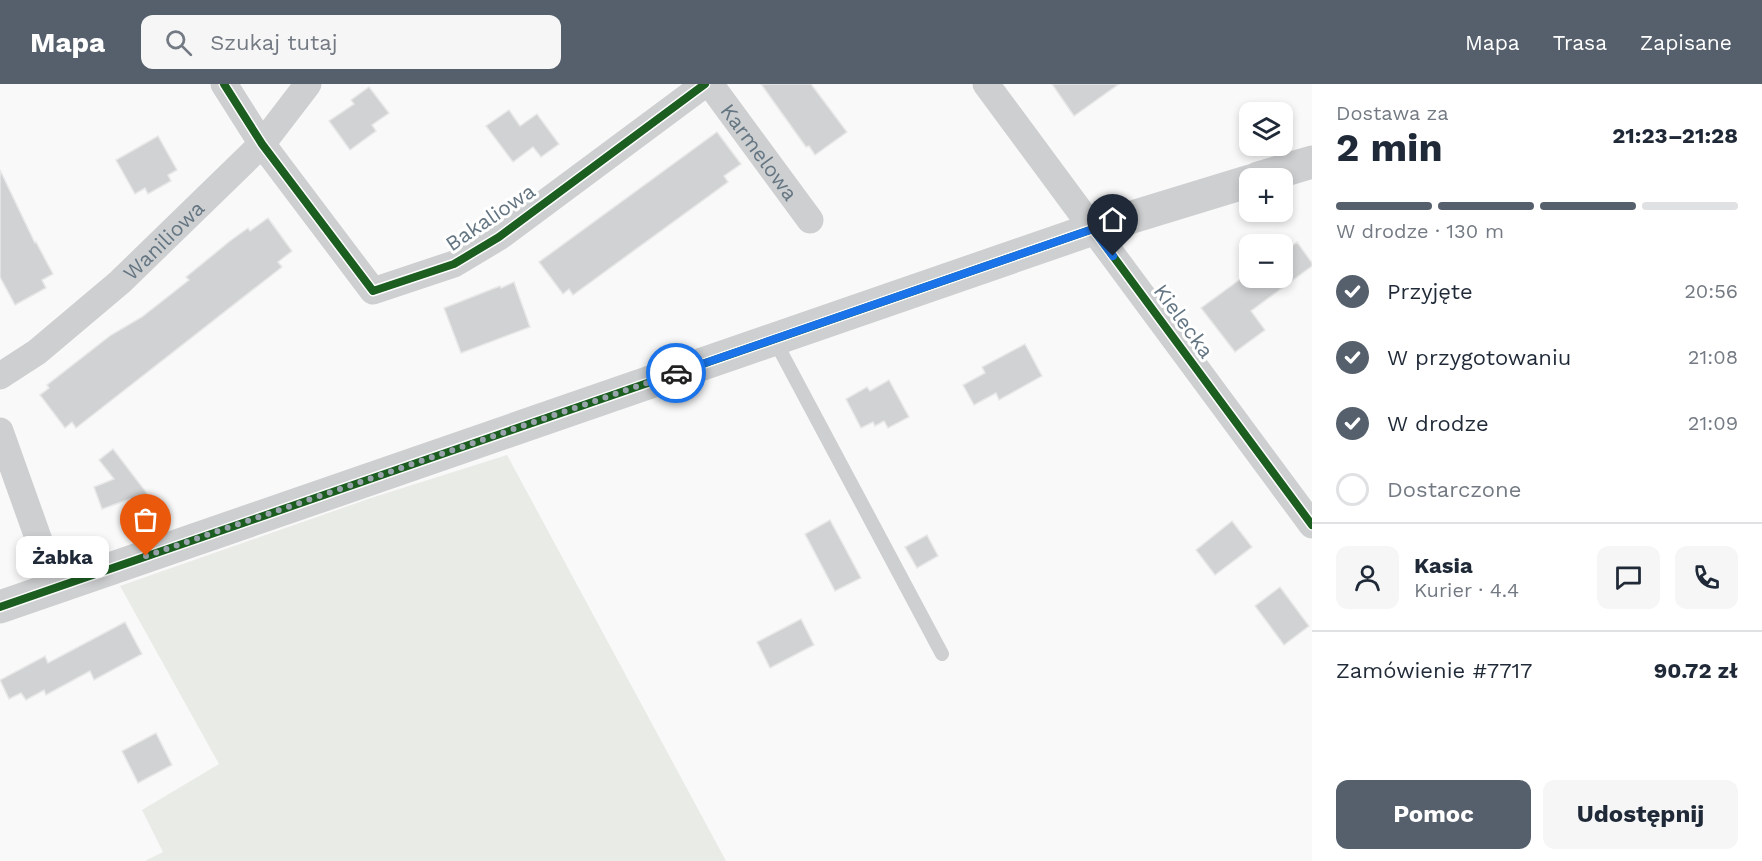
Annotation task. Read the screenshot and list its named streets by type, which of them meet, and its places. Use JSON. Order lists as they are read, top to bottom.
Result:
{
  "streets": {
    "street": [
      "Karmelowa",
      "Bakaliowa",
      "Waniliowa",
      "Kielecka"
    ]
  },
  "crossings": [
    ["Bakaliowa", "Waniliowa"]
  ],
  "places": ["Żabka"],
  "page": {
    "header": "Mapa",
    "search": "Szukaj tutaj",
    "nav": ["Mapa", "Trasa", "Zapisane"],
    "heading": ["2 min", "Dostawa za", "21:23–21:28"],
    "panel": [
      "Kasia",
      "Kurier · 4.4",
      "Zamówienie #7717",
      "90.72 zł"
    ],
    "map_buttons": ["+", "−"],
    "bar": "W drodze · 130 m",
    "list": [
      ["Przyjęte", "20:56"],
      ["W przygotowaniu", "21:08"],
      ["W drodze", "21:09"],
      "Dostarczone"
    ],
    "bubble": "Żabka",
    "buttons": ["Pomoc", "Udostępnij"]
  }
}
